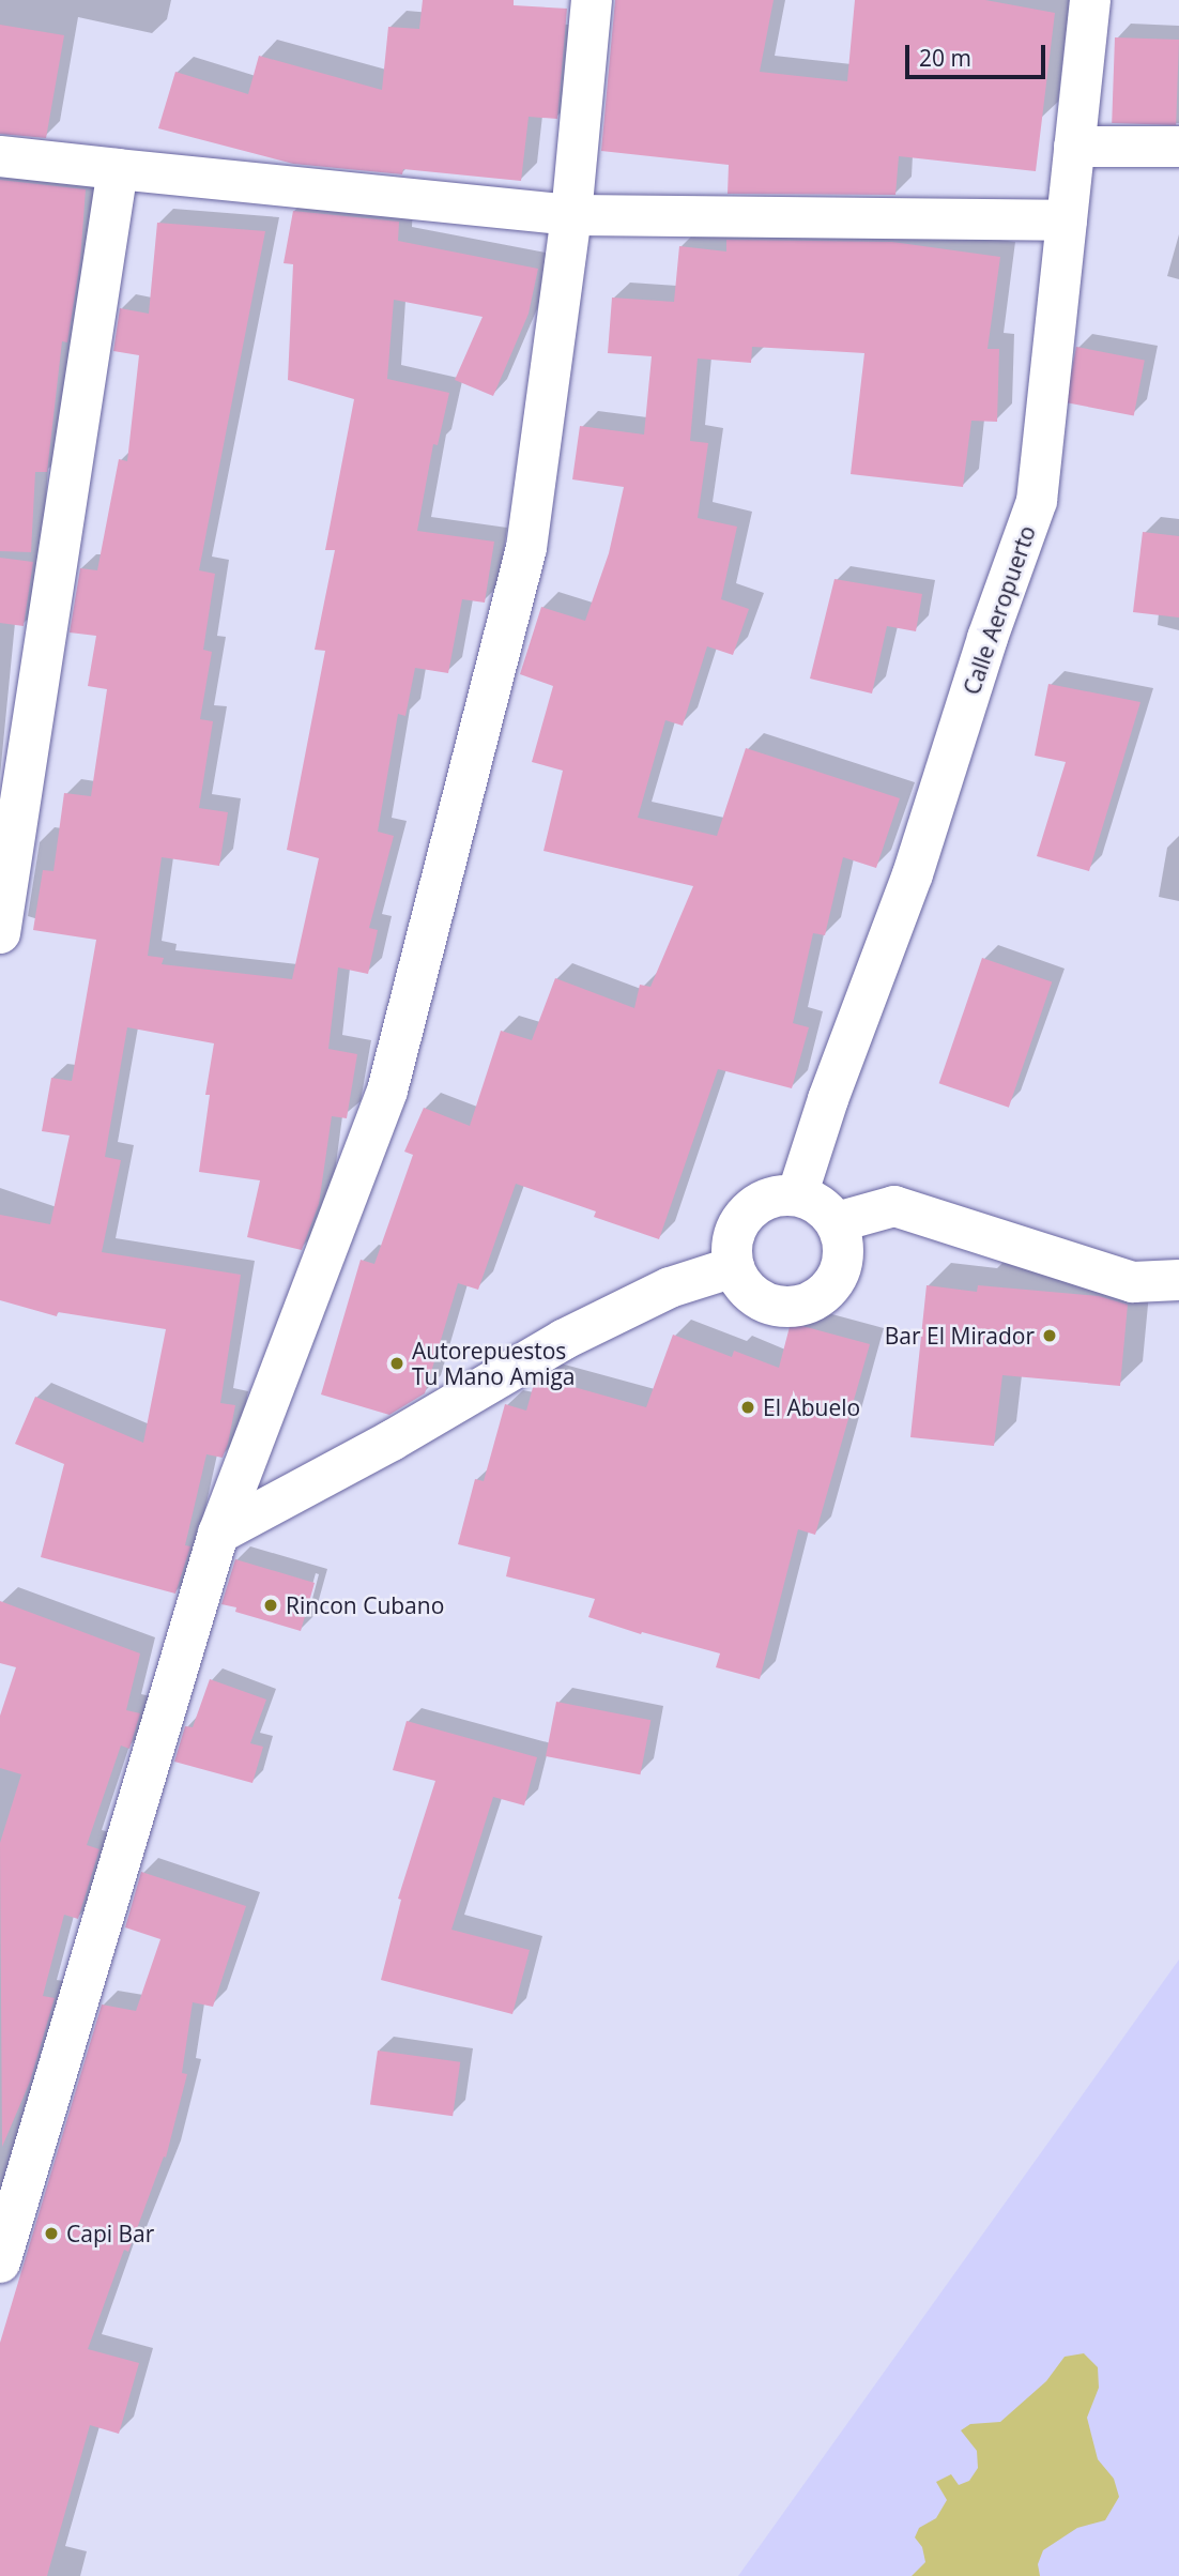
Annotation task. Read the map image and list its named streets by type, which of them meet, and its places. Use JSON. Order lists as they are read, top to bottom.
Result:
{
  "streets": {
    "street": ["Calle Aeropuerto"]
  },
  "places": [
    "Bar El Mirador",
    "Autorepuestos Tu Mano Amiga",
    "El Abuelo",
    "Rincon Cubano",
    "Capi Bar"
  ],
  "scale_bar": "20 m"
}
